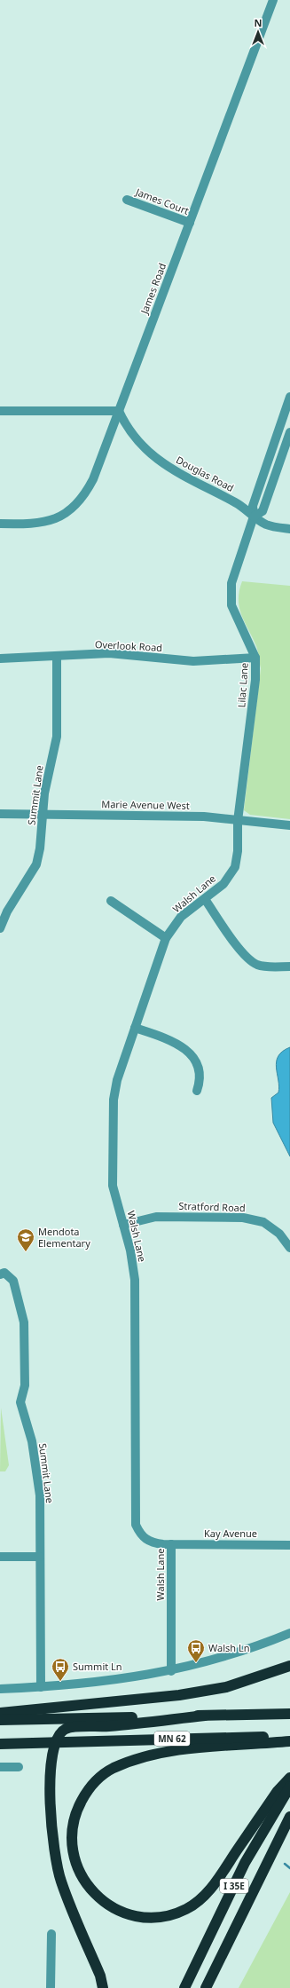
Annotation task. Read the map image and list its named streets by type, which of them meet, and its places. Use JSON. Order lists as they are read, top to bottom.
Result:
{
  "streets": {
    "highway": ["MN 62", "I 35E"],
    "street": [
      "James Court",
      "James Road",
      "Douglas Road",
      "Overlook Road",
      "Lilac Lane",
      "Summit Lane",
      "Marie Avenue West",
      "Walsh Lane",
      "Stratford Road",
      "Kay Avenue"
    ]
  },
  "crossings": [
    ["James Court", "James Road"],
    ["James Road", "Douglas Road"],
    ["Douglas Road", "Lilac Lane"],
    ["Overlook Road", "Lilac Lane"],
    ["Overlook Road", "Summit Lane"],
    ["Lilac Lane", "Marie Avenue West"],
    ["Lilac Lane", "Walsh Lane"],
    ["Summit Lane", "Marie Avenue West"],
    ["Marie Avenue West", "Walsh Lane"],
    ["Walsh Lane", "Stratford Road"],
    ["Walsh Lane", "Kay Avenue"]
  ],
  "places": {
    "school or university": ["Mendota Elementary"],
    "bus stop": ["Walsh Ln", "Summit Ln"]
  },
  "north": "top"
}
